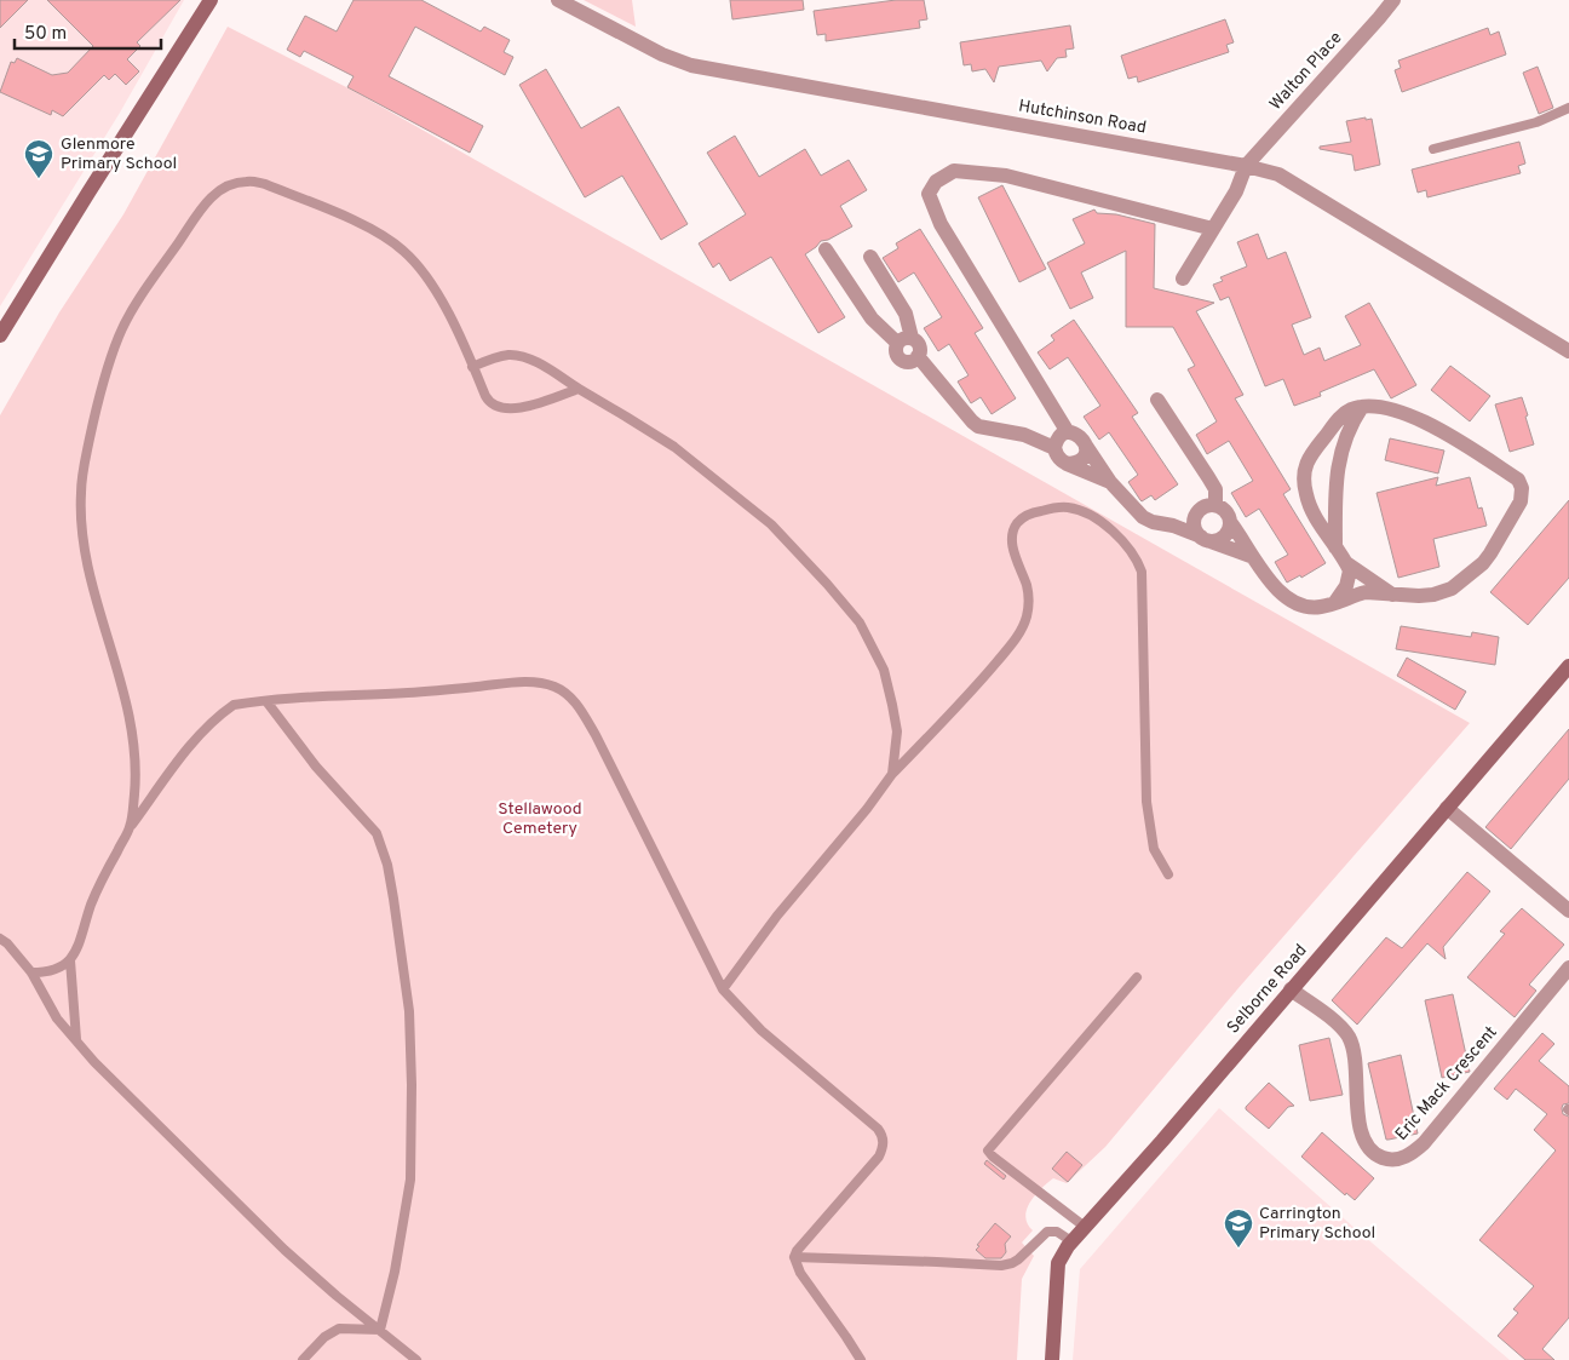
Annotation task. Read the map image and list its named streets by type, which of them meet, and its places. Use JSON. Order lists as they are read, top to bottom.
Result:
{
  "streets": {
    "street": [
      "Walton Place",
      "Hutchinson Road",
      "Selborne Road",
      "Eric Mack Crescent"
    ]
  },
  "crossings": [
    ["Walton Place", "Hutchinson Road"],
    ["Selborne Road", "Eric Mack Crescent"]
  ],
  "parks": ["Stellawood Cemetery"],
  "places": {
    "school or university": ["Glenmore Primary School", "Carrington Primary School"]
  },
  "scale_bar": "50 m"
}
